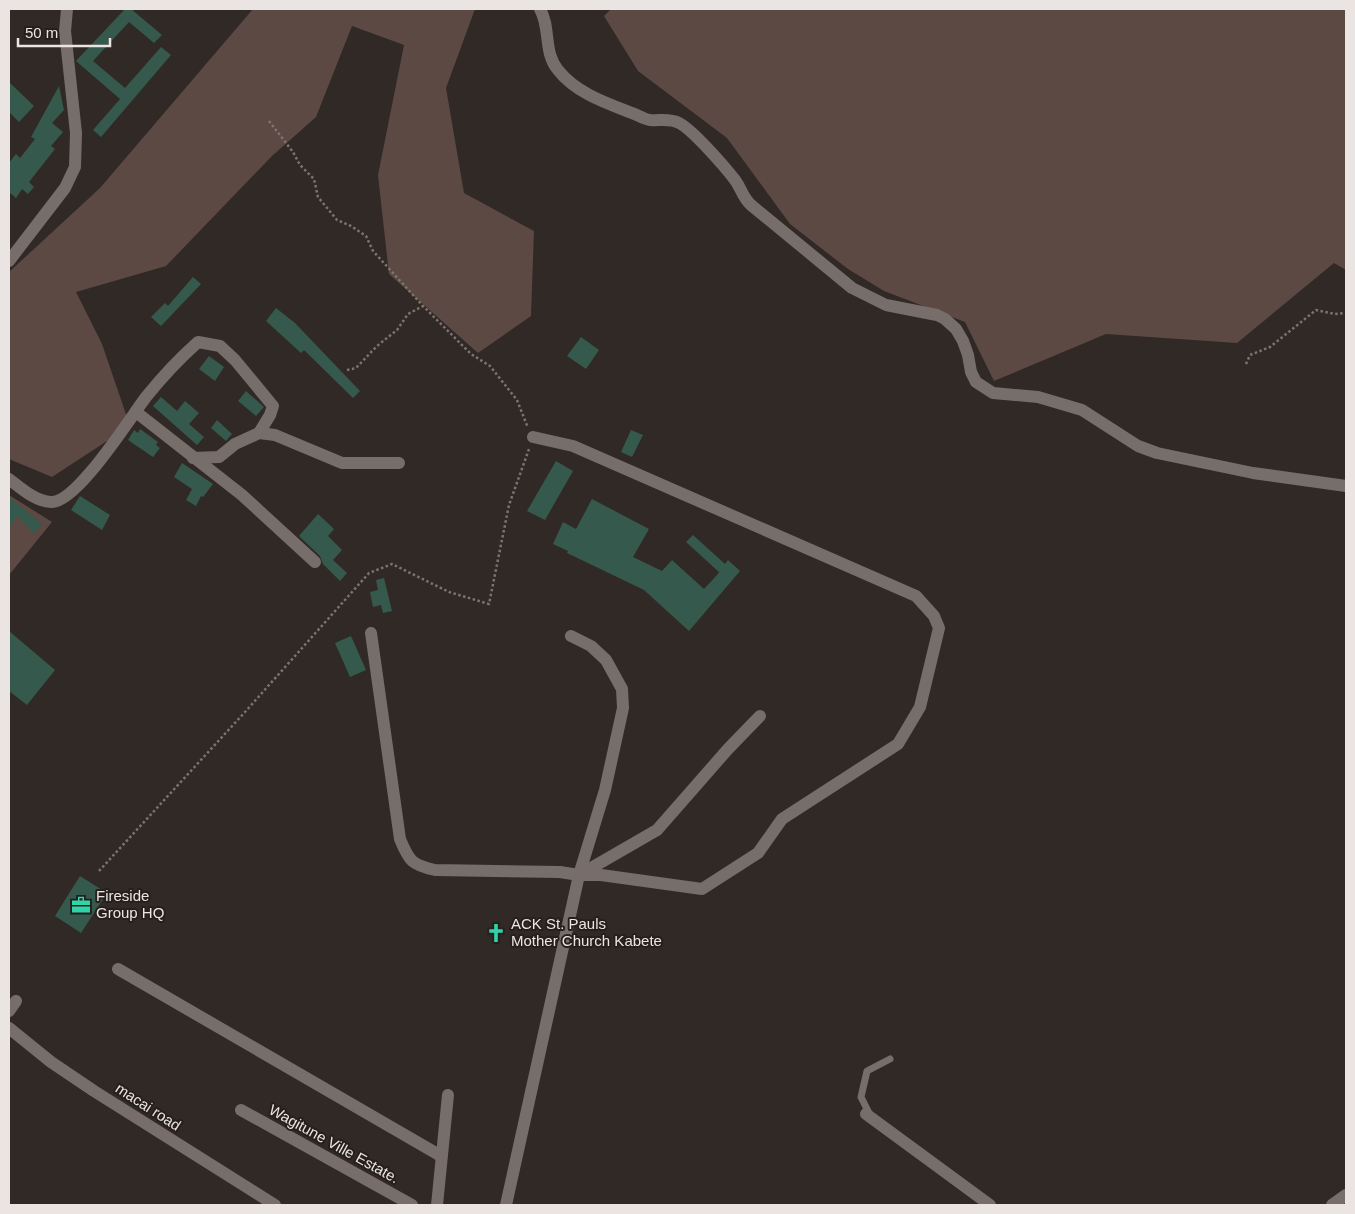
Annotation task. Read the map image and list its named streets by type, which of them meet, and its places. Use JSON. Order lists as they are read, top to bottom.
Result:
{
  "streets": {
    "street": ["macai road", "Wagitune Ville Estate."]
  },
  "places": {
    "office": ["Fireside Group HQ"],
    "church": ["ACK St. Pauls Mother Church Kabete"]
  },
  "scale_bar": "50 m"
}
